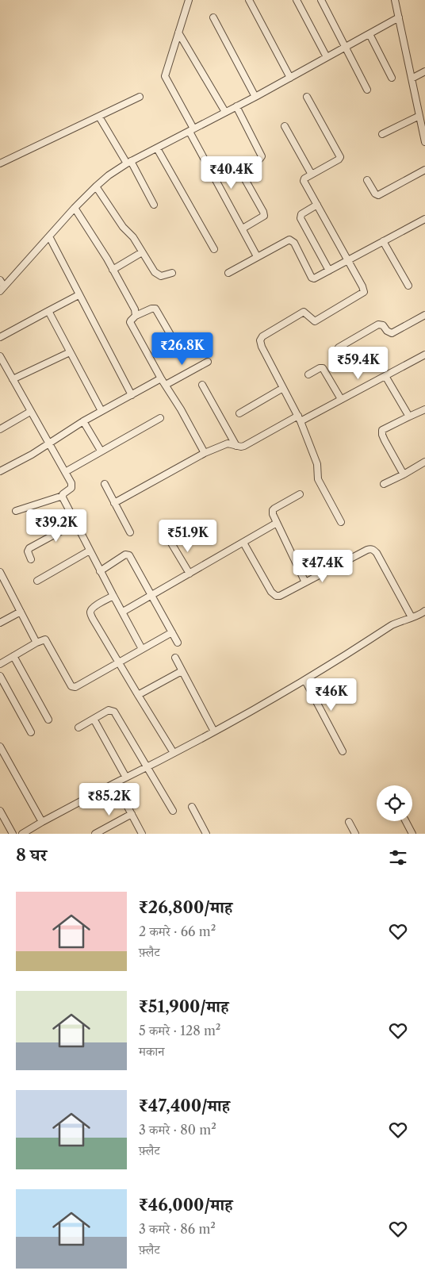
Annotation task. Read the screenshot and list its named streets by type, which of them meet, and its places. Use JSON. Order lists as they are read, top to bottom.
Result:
{
  "page": {
    "price": [
      "₹40.4K",
      "₹26.8K",
      "₹59.4K",
      "₹39.2K",
      "₹51.9K",
      "₹47.4K",
      "₹46K",
      "₹85.2K"
    ],
    "heading": "8 घर",
    "list": [
      {
        "name": "₹26,800/माह",
        "note": "2 कमरे · 66 m² · फ़्लैट"
      },
      {
        "name": "₹51,900/माह",
        "note": "5 कमरे · 128 m² · मकान"
      },
      {
        "name": "₹47,400/माह",
        "note": "3 कमरे · 80 m² · फ़्लैट"
      },
      {
        "name": "₹46,000/माह",
        "note": "3 कमरे · 86 m² · फ़्लैट"
      }
    ]
  }
}
